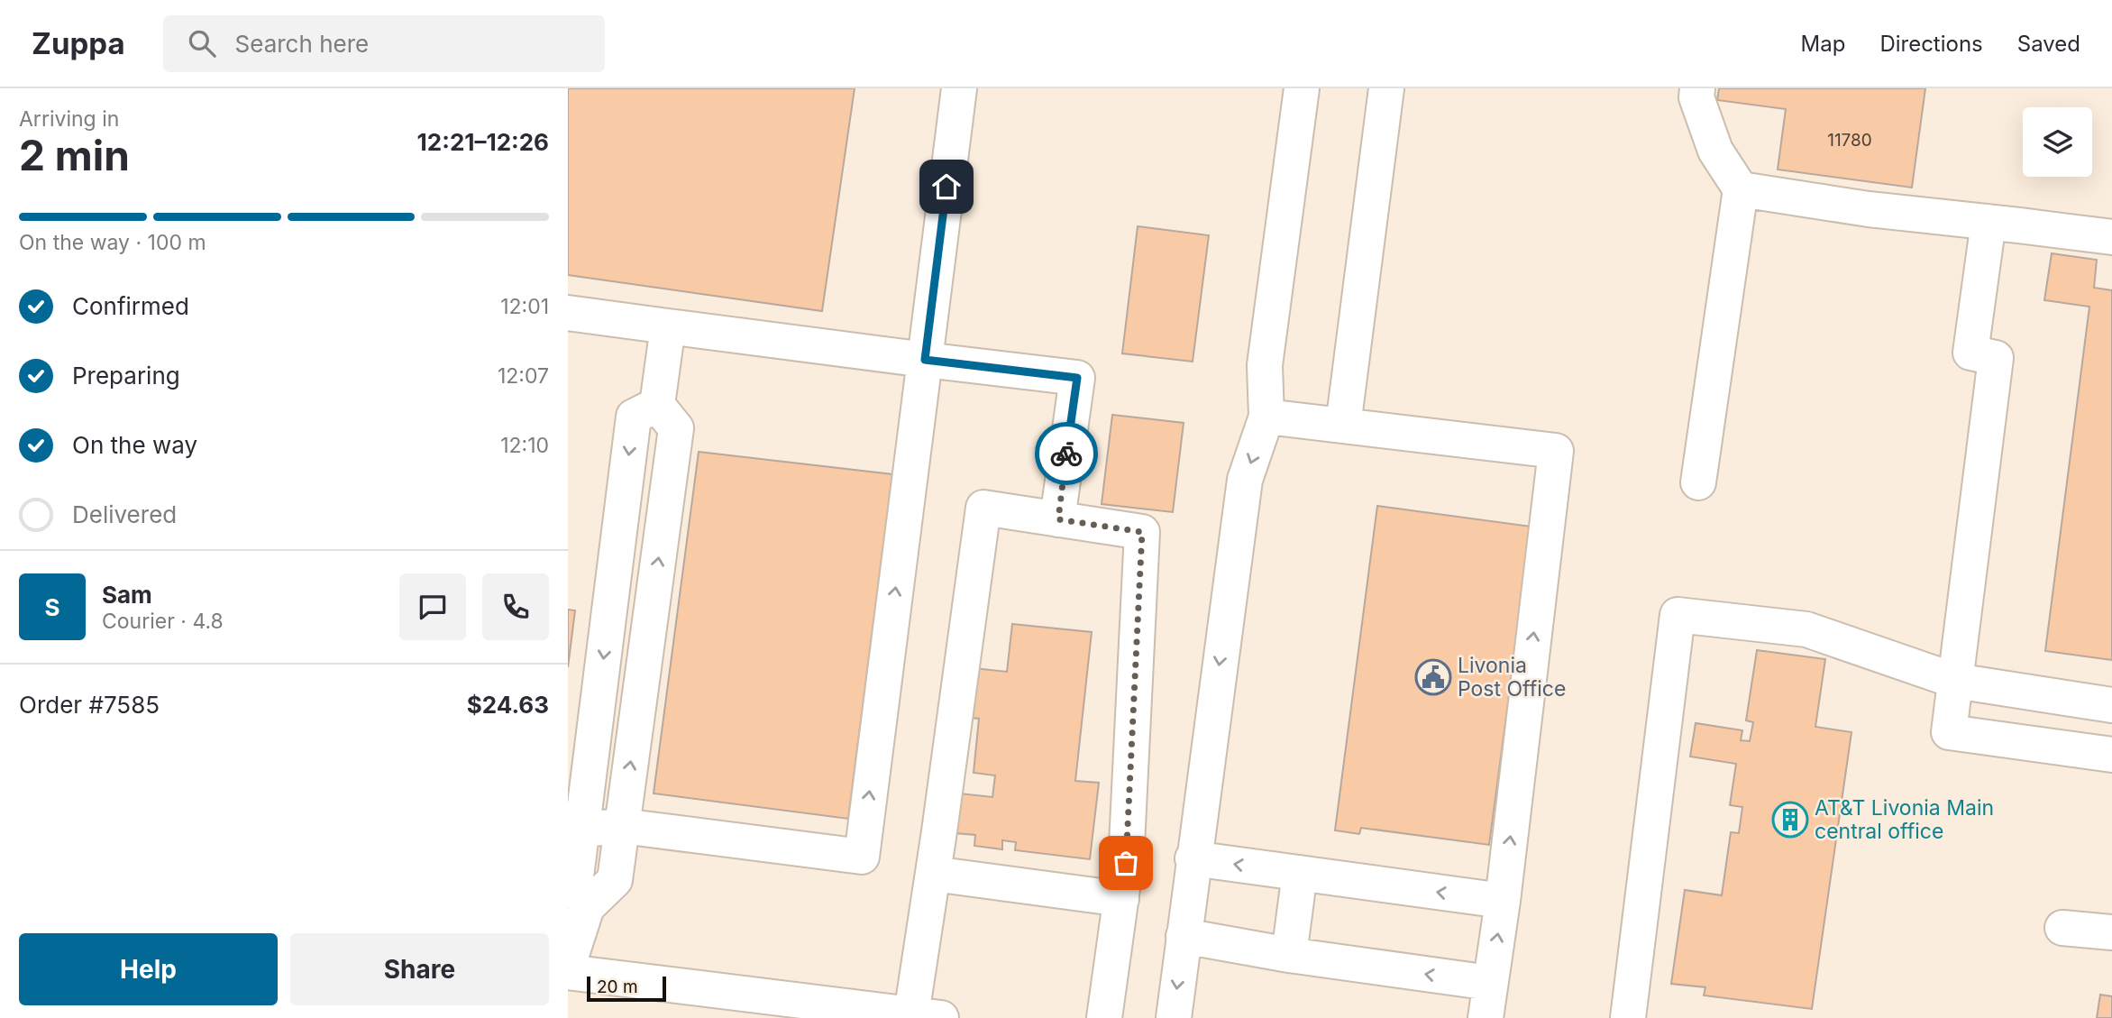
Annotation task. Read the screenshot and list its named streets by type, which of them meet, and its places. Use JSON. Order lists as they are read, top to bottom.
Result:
{
  "places": {
    "public building": ["Livonia Post Office"],
    "building": ["AT&T Livonia Main central office"]
  },
  "house_numbers": ["11780"],
  "scale_bar": "20 m",
  "page": {
    "header": "Zuppa",
    "search": "Search here",
    "nav": ["Map", "Directions", "Saved"],
    "heading": ["2 min", "Arriving in", "12:21–12:26"],
    "panel": [
      "Sam",
      "Courier · 4.8",
      "Order #7585",
      "$24.63"
    ],
    "bar": "On the way · 100 m",
    "list": [
      ["Confirmed", "12:01"],
      ["Preparing", "12:07"],
      ["On the way", "12:10"],
      "Delivered"
    ],
    "round": "S",
    "buttons": ["Help", "Share"],
    "scale": "20 m"
  }
}
